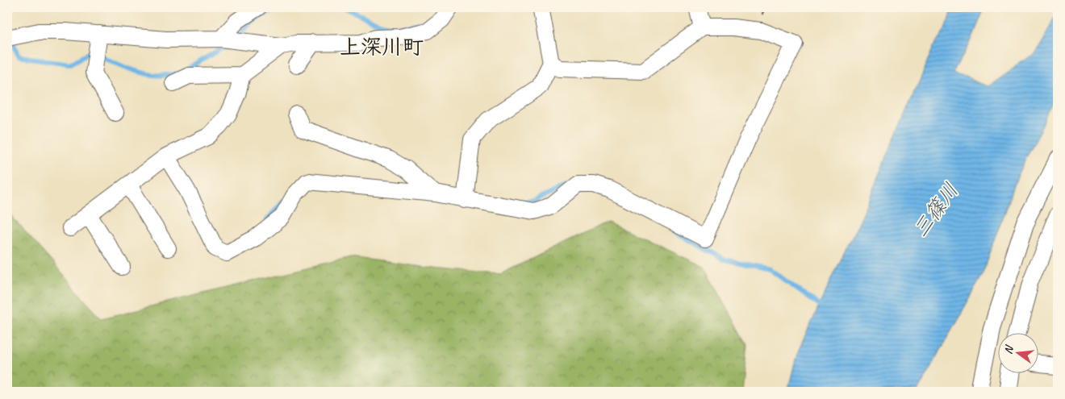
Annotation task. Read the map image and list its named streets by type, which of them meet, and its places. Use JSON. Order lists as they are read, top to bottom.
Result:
{
  "districts": ["上深川町"],
  "water": ["三篠川"],
  "north": "left"
}
